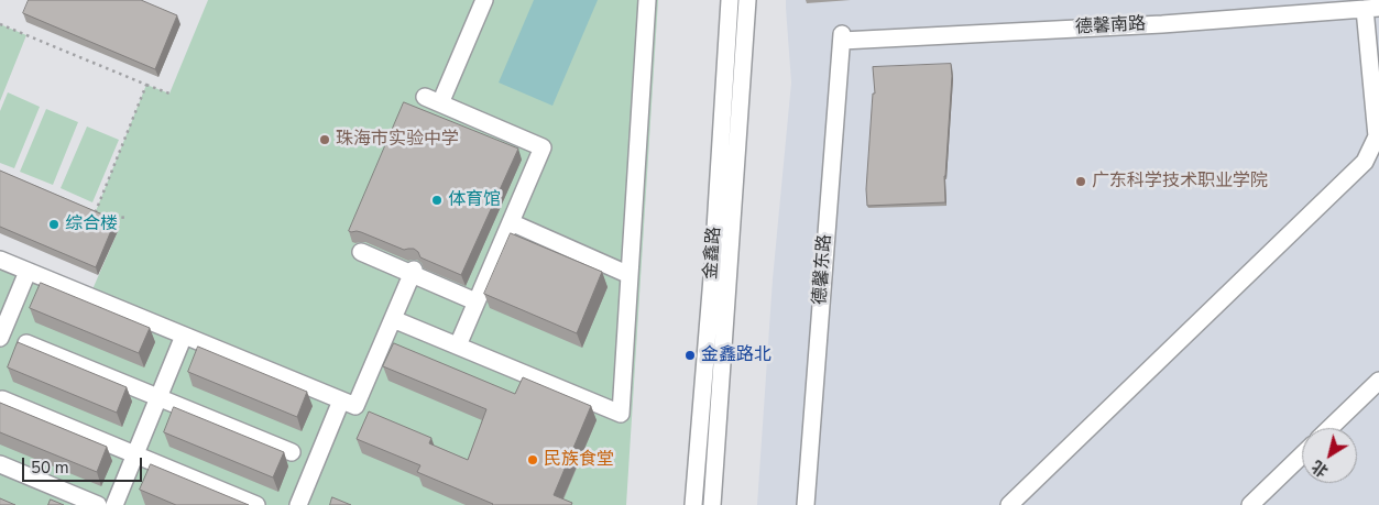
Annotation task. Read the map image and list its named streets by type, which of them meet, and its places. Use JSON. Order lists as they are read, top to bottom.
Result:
{
  "streets": {
    "street": ["德馨南路", "金鑫路", "德馨东路"]
  },
  "crossings": [
    ["德馨南路", "德馨东路"]
  ],
  "places": [
    "珠海市实验中学",
    "广东科学技术职业学院",
    "体育馆",
    "综合楼",
    "金鑫路北",
    "民族食堂"
  ],
  "scale_bar": "50 m",
  "north": "bottom left"
}
